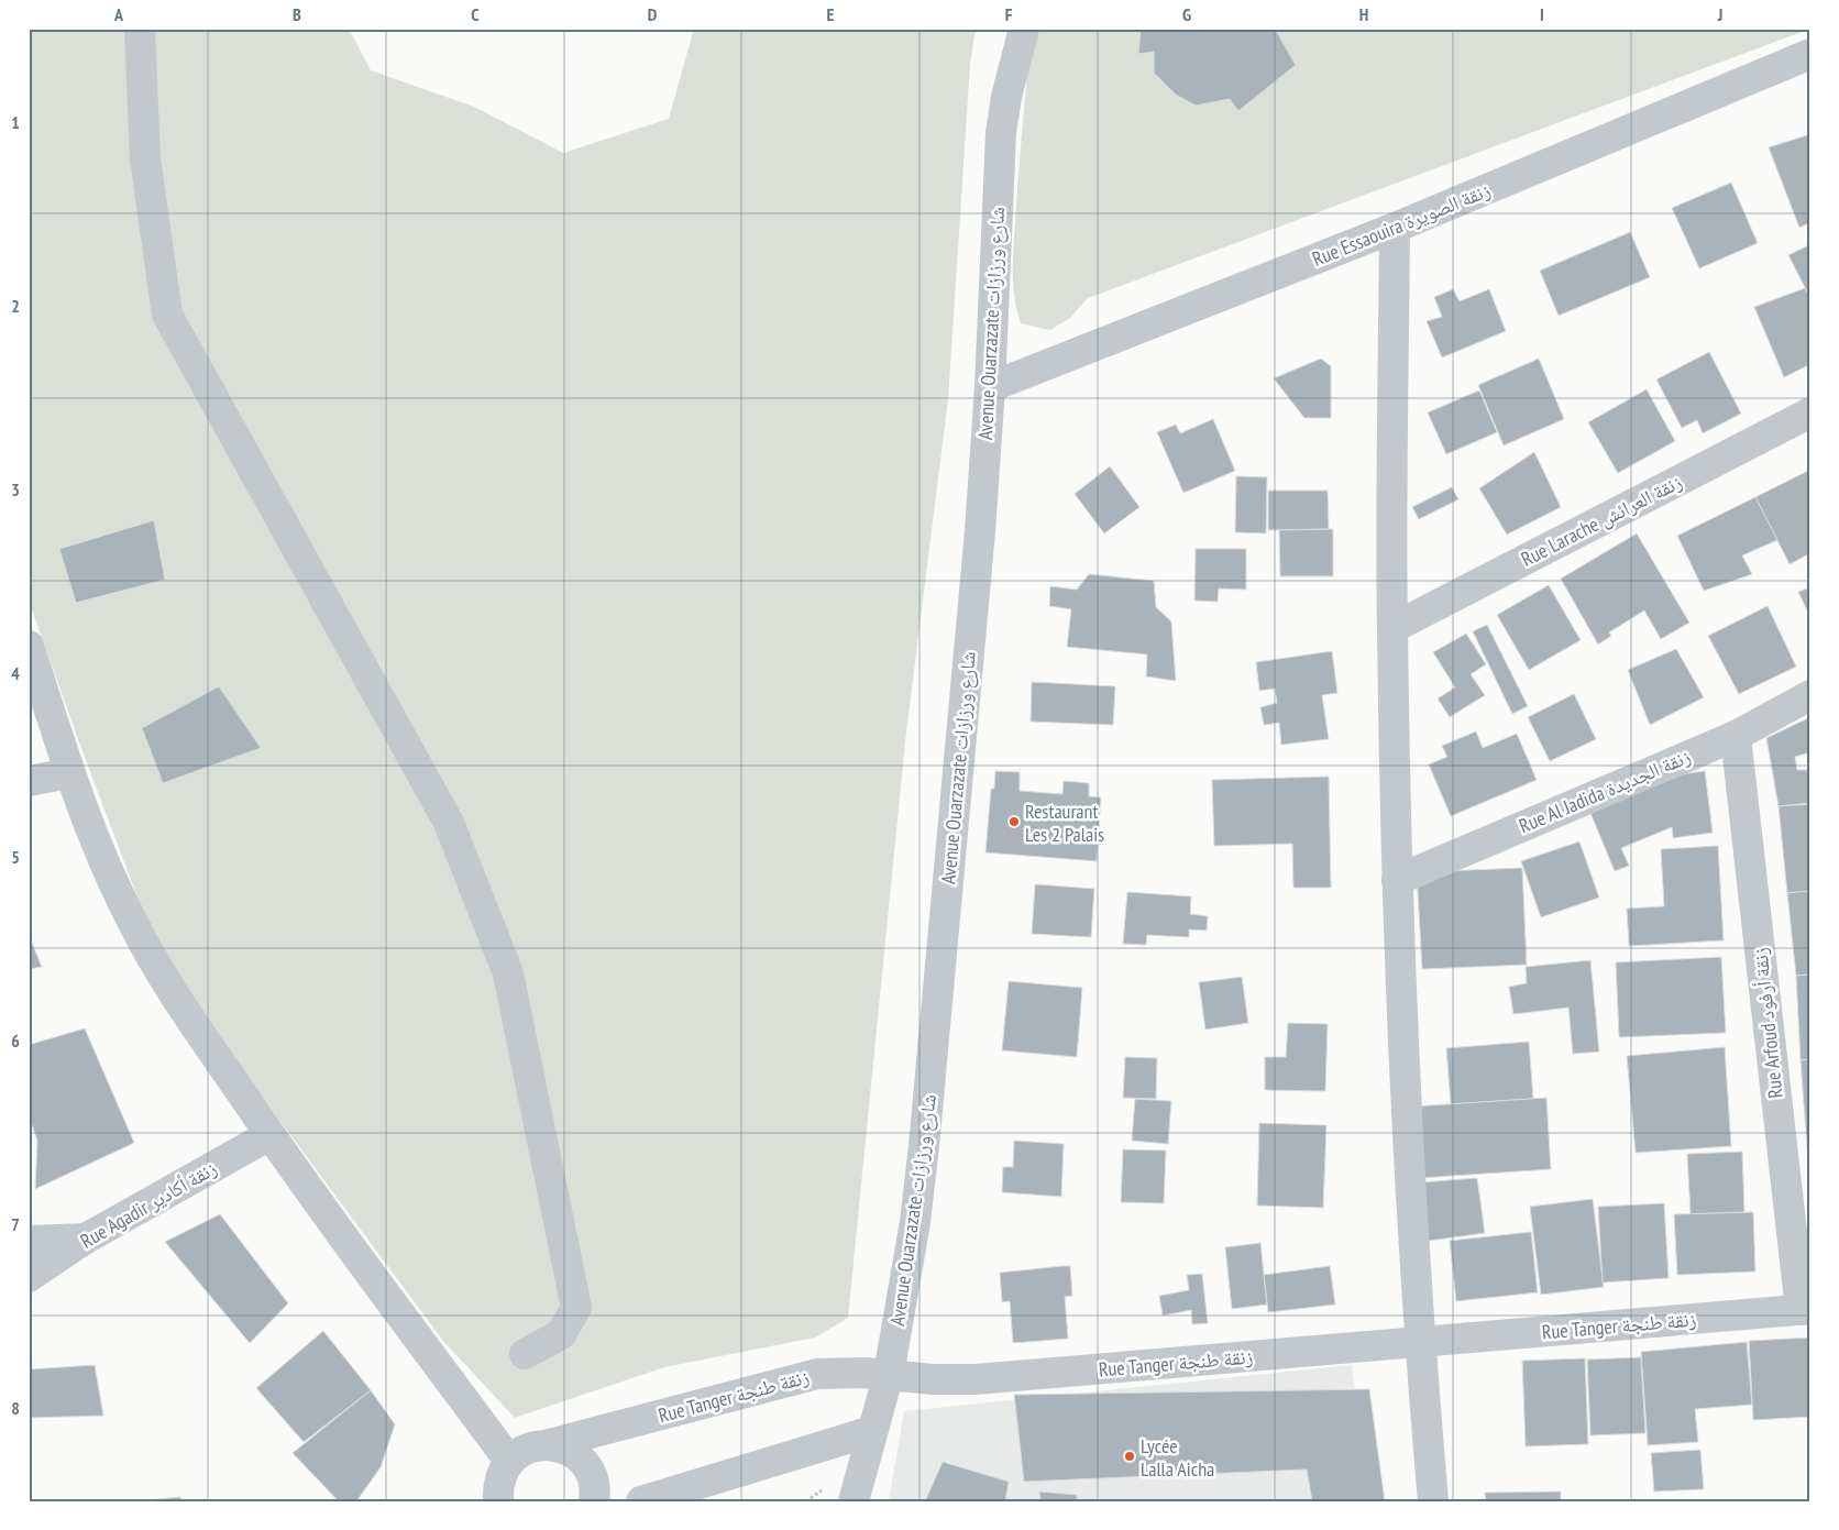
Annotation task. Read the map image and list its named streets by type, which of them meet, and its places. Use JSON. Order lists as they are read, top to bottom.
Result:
{
  "streets": {
    "street": [
      "Rue Essaouira زنقة الصويرة",
      "Avenue Ouarzazate شارع ورزازات",
      "Rue Larache زنقة العرائش",
      "Rue Al Jadida زنقة الجديدة",
      "Rue Arfoud زنقة أرفود",
      "Rue Agadir زنقة أكادير",
      "Rue Tanger زنقة طنجة"
    ]
  },
  "crossings": [
    ["Rue Essaouira زنقة الصويرة", "Avenue Ouarzazate شارع ورزازات"],
    ["Avenue Ouarzazate شارع ورزازات", "Rue Tanger زنقة طنجة"],
    ["Rue Al Jadida زنقة الجديدة", "Rue Arfoud زنقة أرفود"],
    ["Rue Arfoud زنقة أرفود", "Rue Tanger زنقة طنجة"]
  ],
  "places": ["Restaurant Les 2 Palais", "Lycée Lalla Aicha"],
  "grid": {
    "columns": [
      "A",
      "B",
      "C",
      "D",
      "E",
      "F",
      "G",
      "H",
      "I",
      "J"
    ],
    "rows": [
      "1",
      "2",
      "3",
      "4",
      "5",
      "6",
      "7",
      "8"
    ]
  }
}
